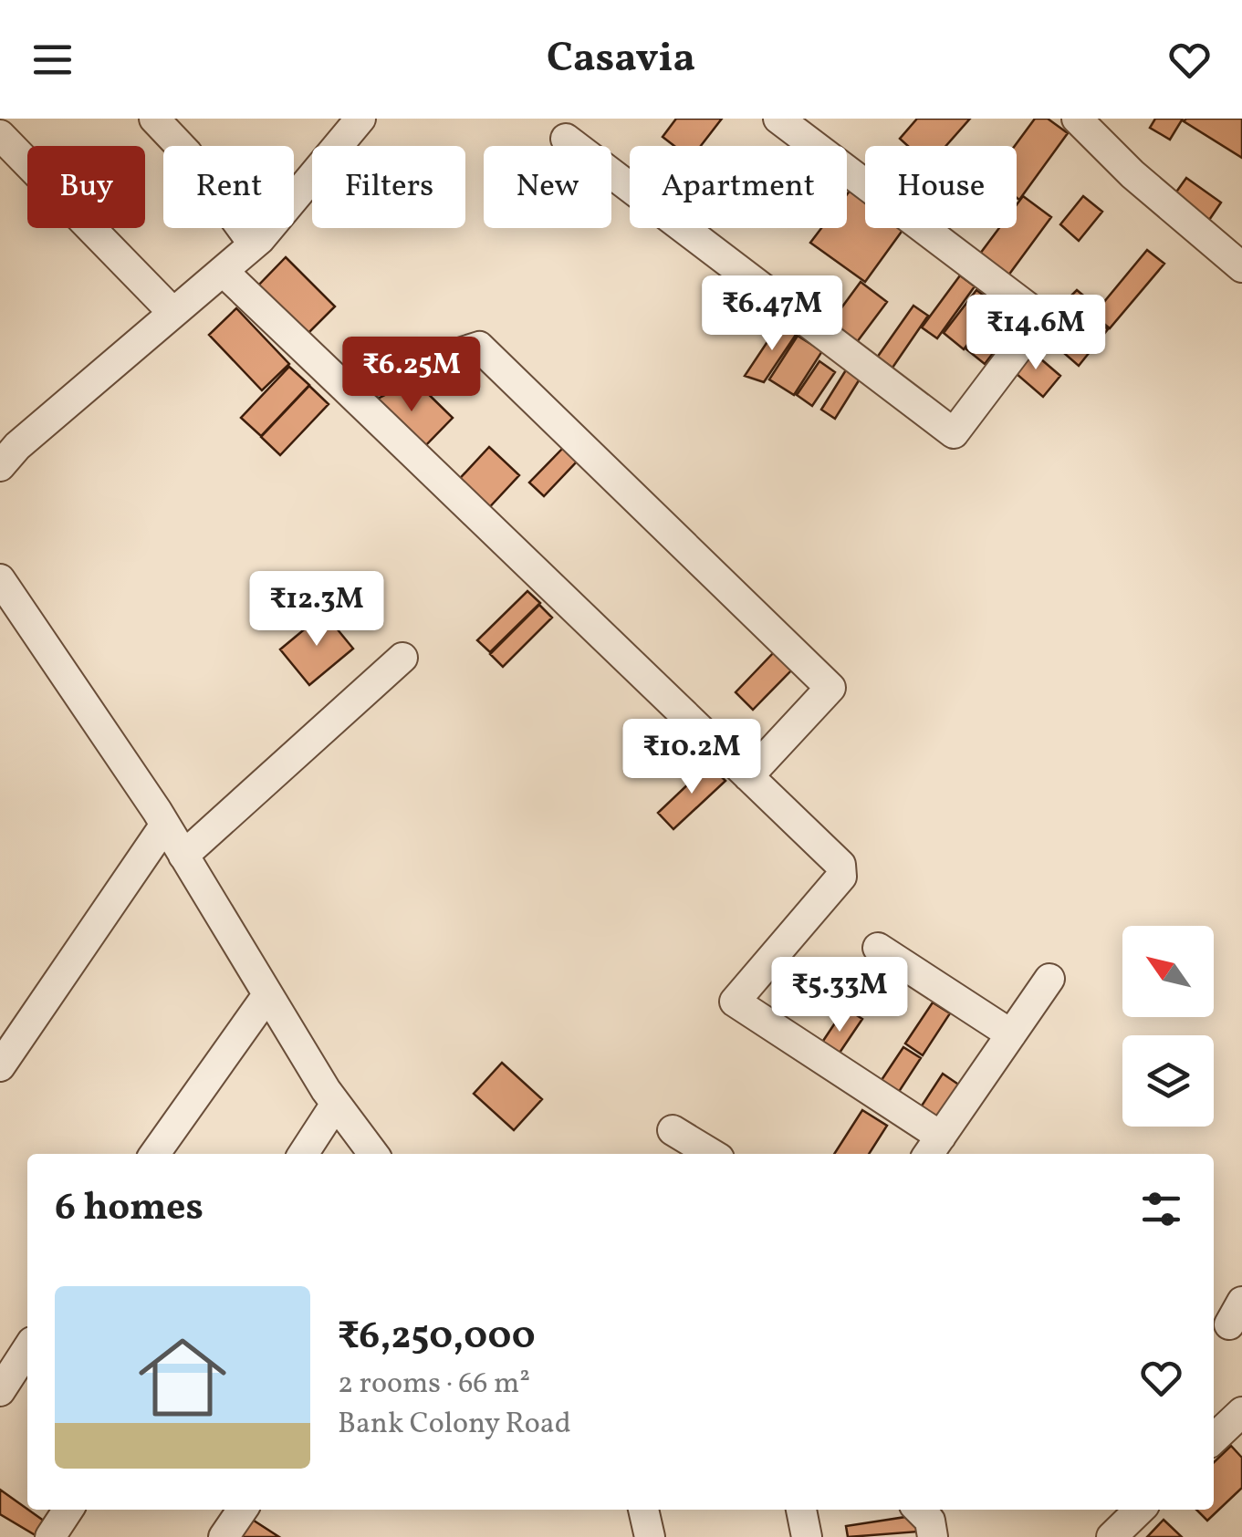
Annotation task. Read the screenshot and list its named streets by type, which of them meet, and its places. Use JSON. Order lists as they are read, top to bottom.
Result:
{
  "north": "top left",
  "page": {
    "header": "Casavia",
    "chip": [
      "Buy",
      "Rent",
      "Filters",
      "New",
      "Apartment",
      "House"
    ],
    "price": [
      "₹6.47M",
      "₹14.6M",
      "₹6.25M",
      "₹12.3M",
      "₹10.2M",
      "₹5.33M"
    ],
    "heading": "6 homes",
    "list": [
      {
        "name": "₹6,250,000",
        "note": "2 rooms · 66 m² · Bank Colony Road"
      }
    ]
  }
}
